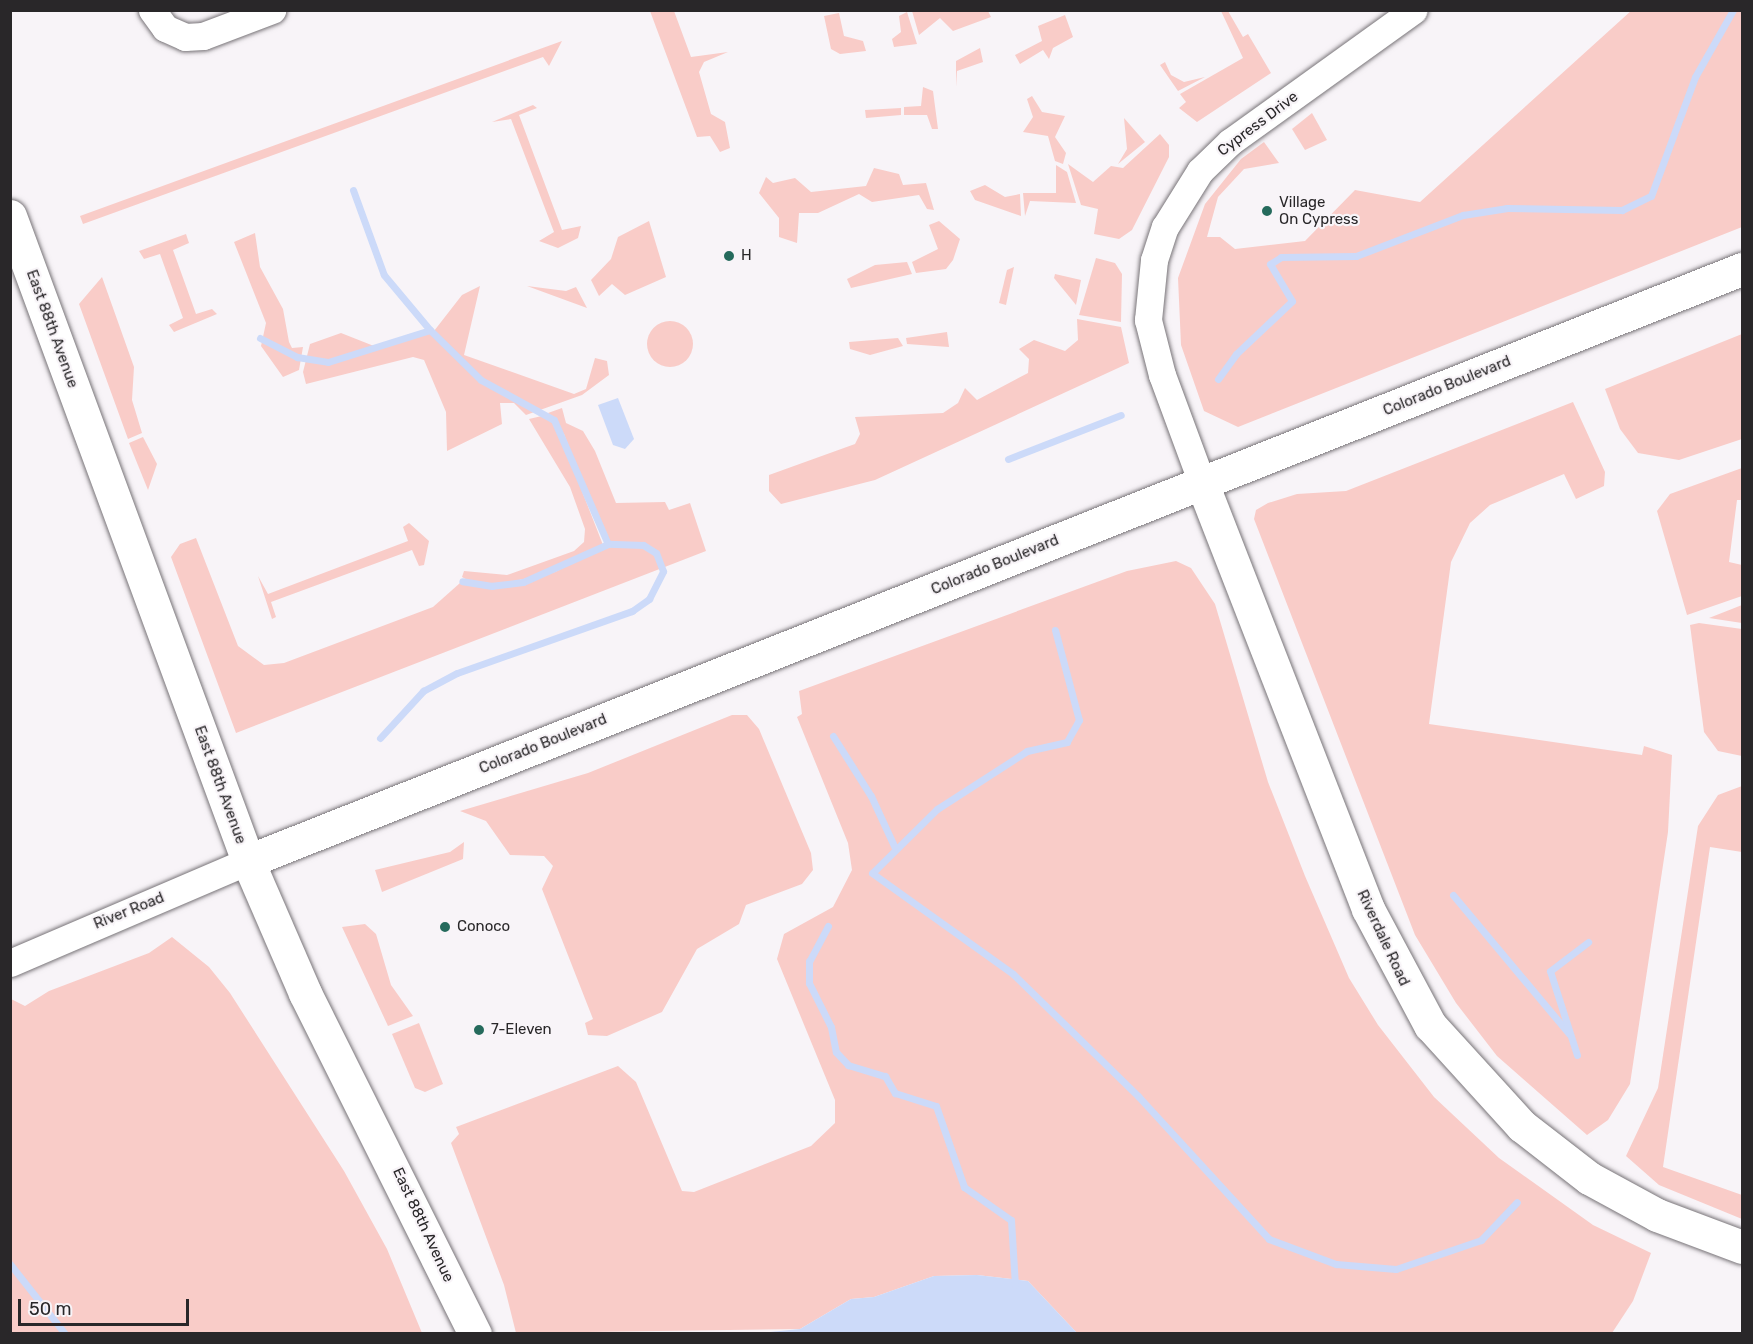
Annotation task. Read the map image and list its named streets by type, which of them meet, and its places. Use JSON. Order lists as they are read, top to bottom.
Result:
{
  "streets": {
    "main road": ["East 88th Avenue", "Colorado Boulevard", "Riverdale Road"],
    "street": ["Cypress Drive", "River Road"]
  },
  "crossings": [
    ["Cypress Drive", "Colorado Boulevard"],
    ["Cypress Drive", "Riverdale Road"],
    ["East 88th Avenue", "Colorado Boulevard"],
    ["East 88th Avenue", "River Road"],
    ["Colorado Boulevard", "River Road"],
    ["Colorado Boulevard", "Riverdale Road"]
  ],
  "places": [
    "Village On Cypress",
    "H",
    "Conoco",
    "7-Eleven"
  ],
  "scale_bar": "50 m"
}
